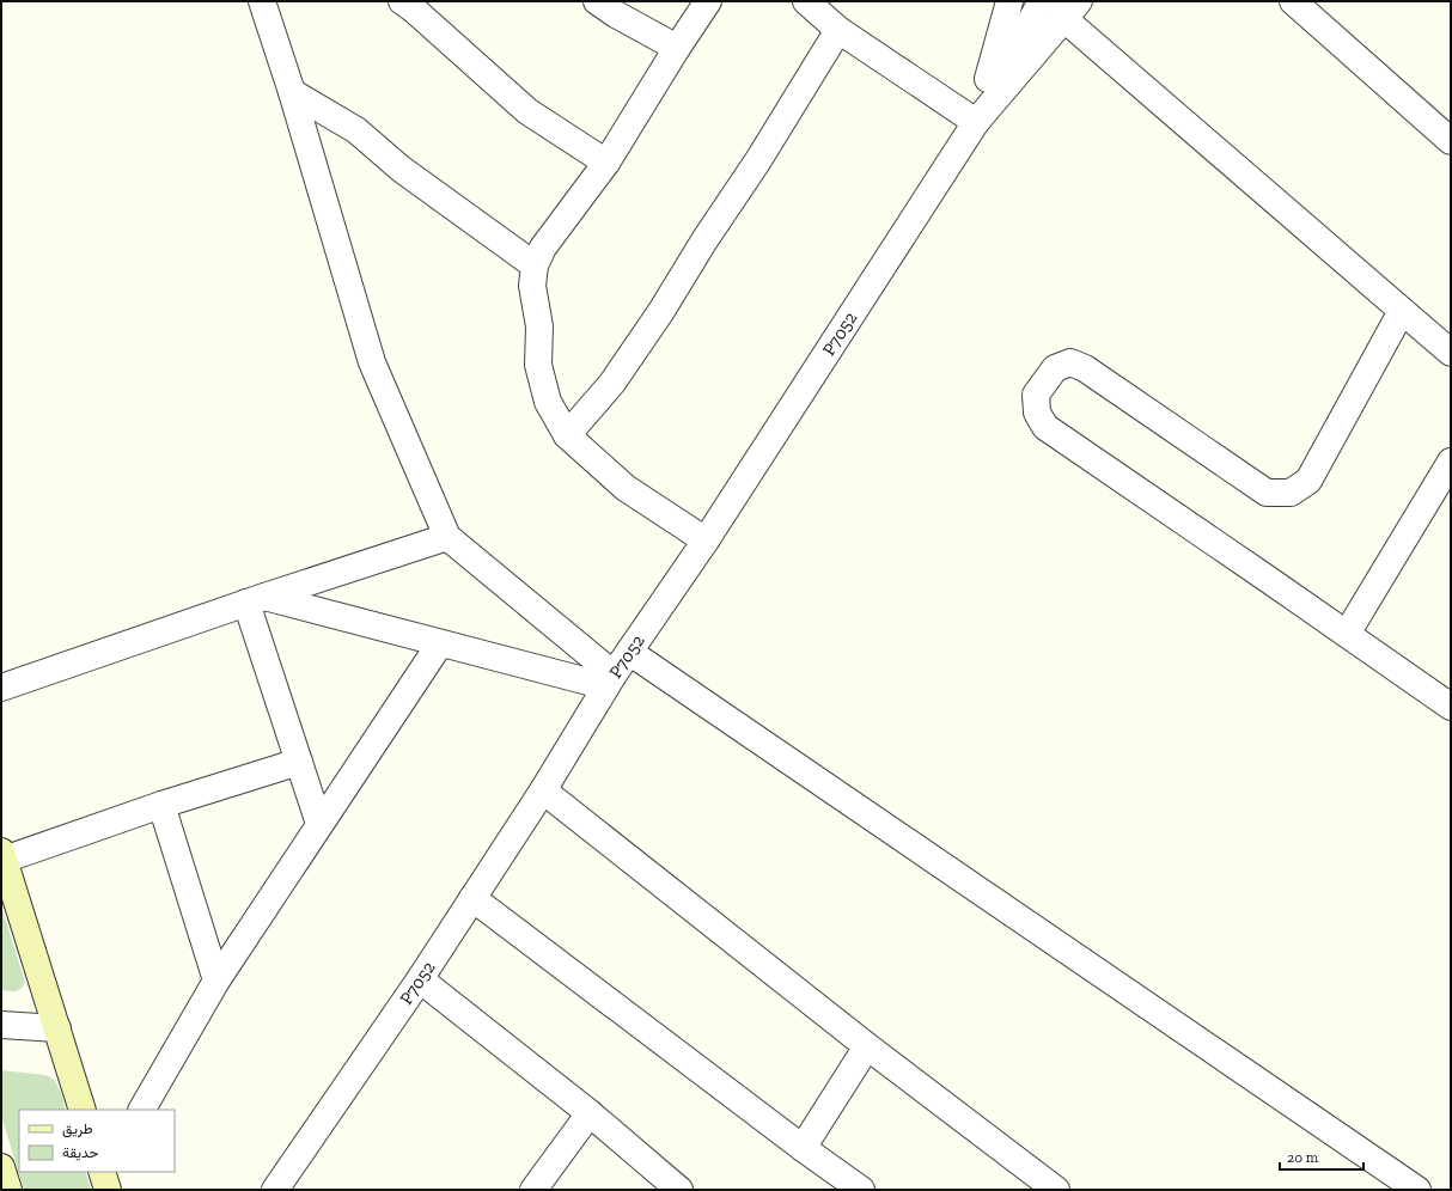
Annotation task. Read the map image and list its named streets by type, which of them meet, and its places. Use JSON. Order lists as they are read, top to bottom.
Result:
{
  "streets": {
    "street": ["P7052"]
  },
  "legend": ["طريق", "حديقة"],
  "scale_bar": "20 m"
}
